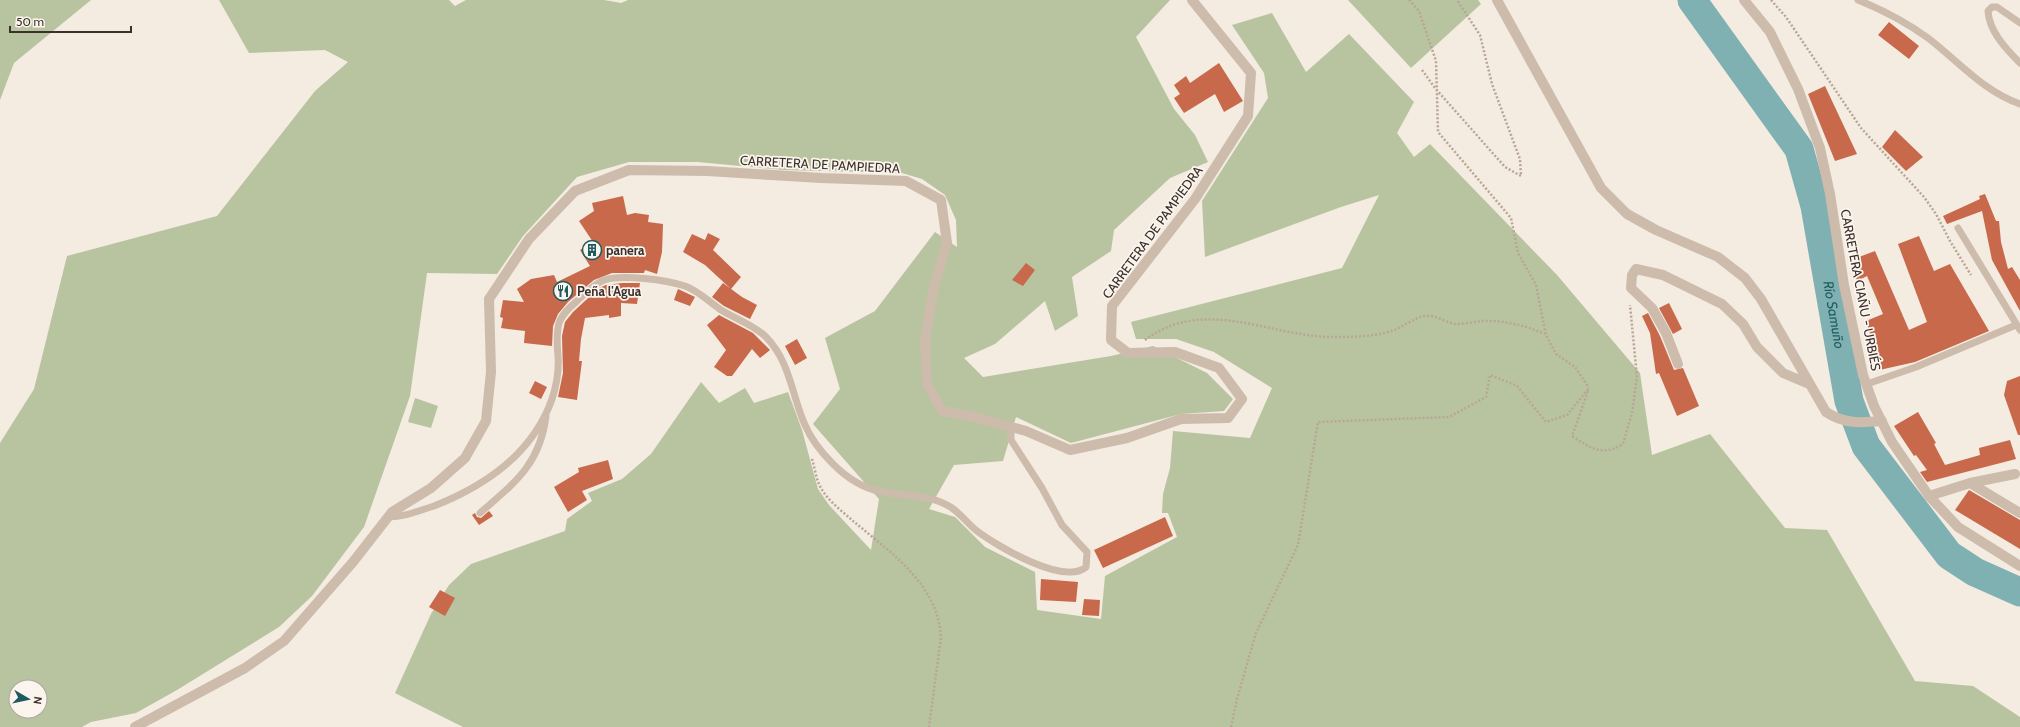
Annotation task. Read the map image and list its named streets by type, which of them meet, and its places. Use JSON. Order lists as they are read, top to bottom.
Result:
{
  "streets": {
    "street": ["CARRETERA DE PAMPIEDRA", "CARRETERA CIAÑU - URBIÉS"]
  },
  "water": ["Río Samuño"],
  "places": {
    "building": ["panera"],
    "restaurant": ["Peña l'Agua"]
  },
  "scale_bar": "50 m",
  "north": "right"
}
